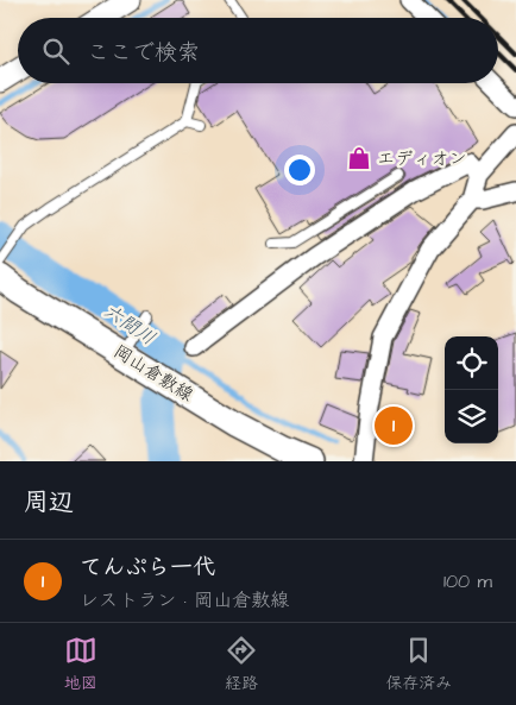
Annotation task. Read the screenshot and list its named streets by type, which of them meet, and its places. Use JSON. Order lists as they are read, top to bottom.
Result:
{
  "streets": {
    "main road": ["岡山倉敷線"]
  },
  "water": ["六間川"],
  "places": {
    "shop": ["エディオン"]
  },
  "page": {
    "search": "ここで検索",
    "pins": "1",
    "heading": "周辺",
    "list": [
      {
        "mark": "1",
        "name": "てんぷら一代",
        "note": "レストラン · 岡山倉敷線",
        "value": "100 m"
      }
    ],
    "nav": ["地図", "経路", "保存済み"]
  }
}
